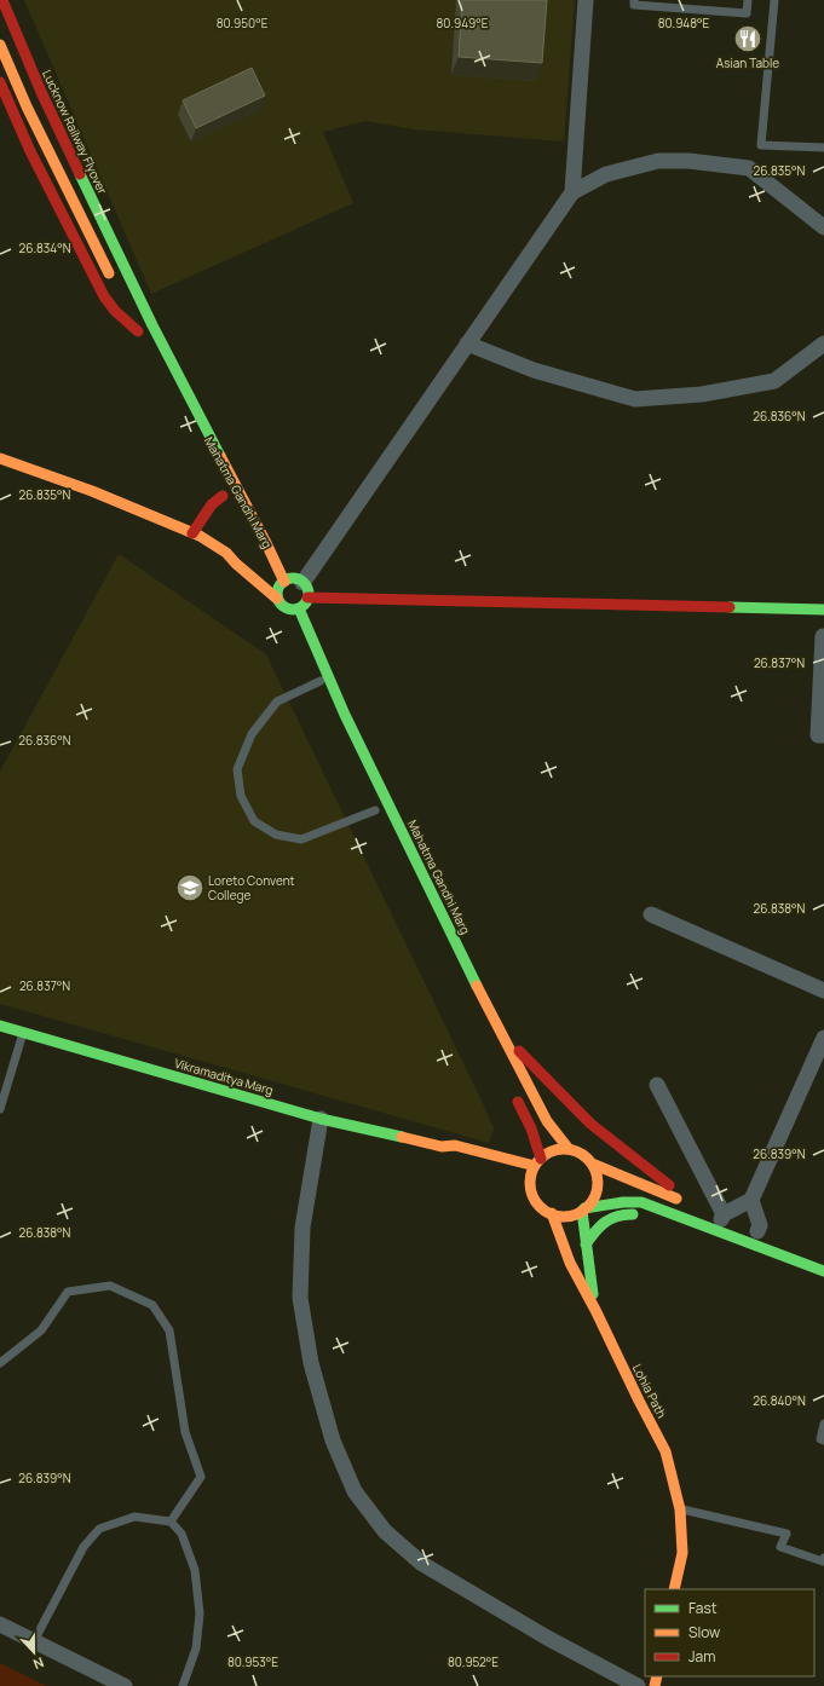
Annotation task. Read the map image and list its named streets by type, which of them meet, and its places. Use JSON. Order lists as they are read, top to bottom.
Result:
{
  "streets": {
    "main road": [
      "Lucknow Railway Flyover",
      "Mahatma Gandhi Marg",
      "Vikramaditya Marg",
      "Lohia Path"
    ]
  },
  "crossings": [
    ["Lucknow Railway Flyover", "Mahatma Gandhi Marg"],
    ["Mahatma Gandhi Marg", "Vikramaditya Marg"],
    ["Mahatma Gandhi Marg", "Lohia Path"],
    ["Vikramaditya Marg", "Lohia Path"]
  ],
  "places": {
    "restaurant": ["Asian Table"],
    "school or university": ["Loreto Convent College"]
  },
  "legend": ["Fast", "Slow", "Jam"],
  "north": "bottom",
  "coordinates": [
    "80.950°E",
    "80.949°E",
    "80.948°E",
    "26.835°N",
    "26.834°N",
    "26.836°N",
    "26.837°N",
    "26.838°N",
    "26.839°N",
    "26.840°N",
    "80.953°E",
    "80.952°E"
  ]
}
